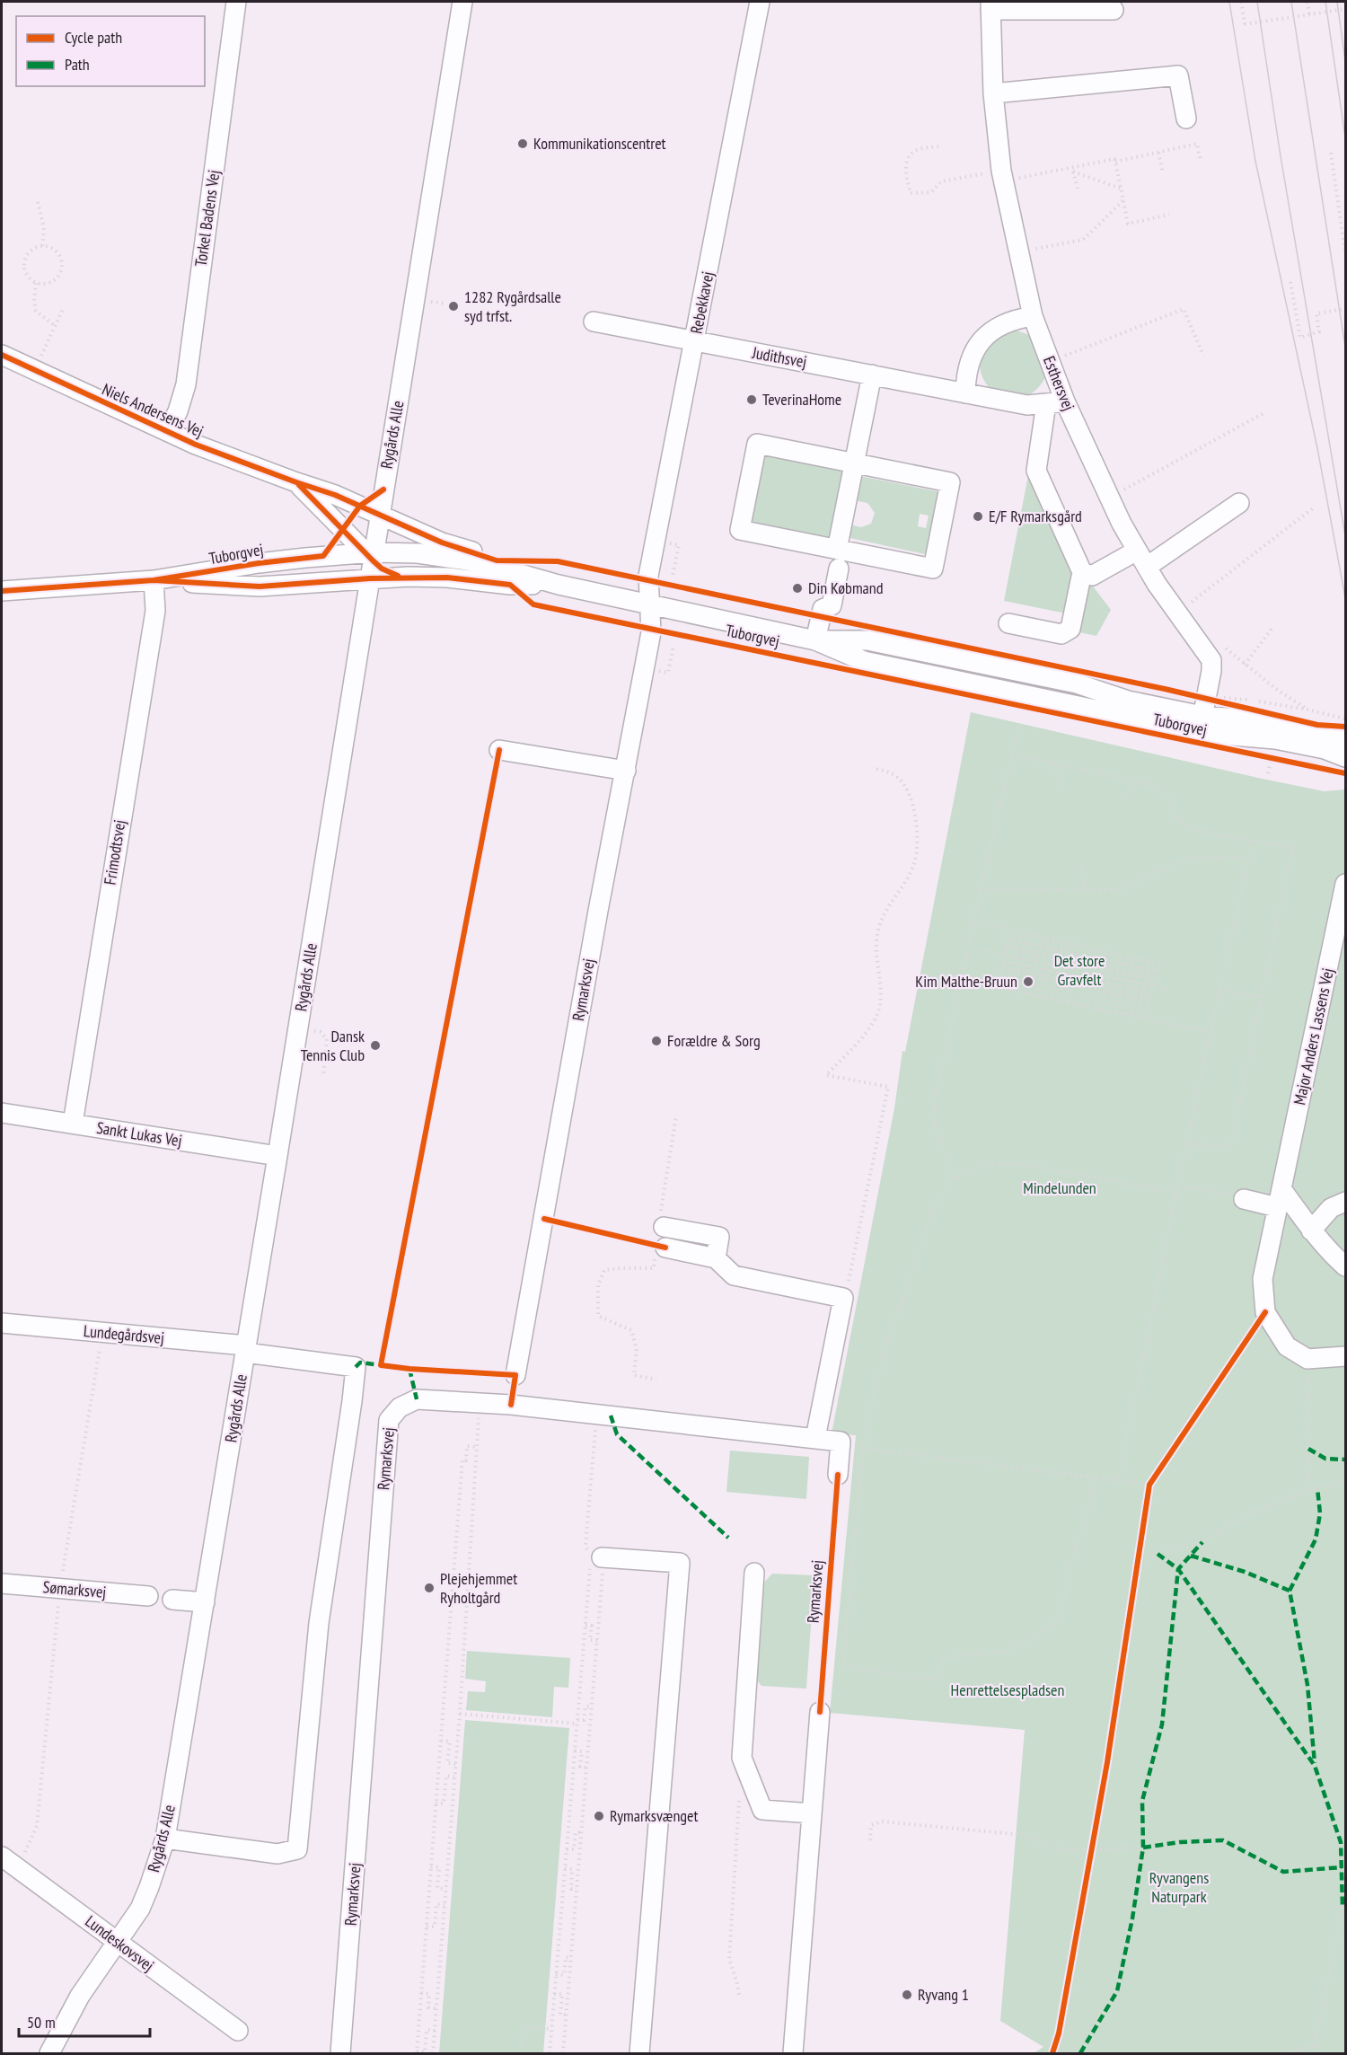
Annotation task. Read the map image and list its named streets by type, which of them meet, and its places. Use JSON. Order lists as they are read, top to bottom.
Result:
{
  "streets": {
    "street": [
      "Torkel Badens Vej",
      "Rebekkavej",
      "Judithsvej",
      "Esthersvej",
      "Niels Andersens Vej",
      "Rygårds Alle",
      "Tuborgvej",
      "Frimodtsvej",
      "Rymarksvej",
      "Major Anders Lassens Vej",
      "Sankt Lukas Vej",
      "Lundegårdsvej",
      "Sømarksvej",
      "Lundeskovsvej"
    ]
  },
  "crossings": [
    ["Torkel Badens Vej", "Niels Andersens Vej"],
    ["Rebekkavej", "Judithsvej"],
    ["Rebekkavej", "Tuborgvej"],
    ["Rebekkavej", "Rymarksvej"],
    ["Judithsvej", "Esthersvej"],
    ["Niels Andersens Vej", "Rygårds Alle"],
    ["Niels Andersens Vej", "Tuborgvej"],
    ["Rygårds Alle", "Tuborgvej"],
    ["Rygårds Alle", "Sankt Lukas Vej"],
    ["Rygårds Alle", "Lundegårdsvej"],
    ["Rygårds Alle", "Lundeskovsvej"],
    ["Tuborgvej", "Frimodtsvej"],
    ["Tuborgvej", "Rymarksvej"],
    ["Frimodtsvej", "Sankt Lukas Vej"]
  ],
  "parks": [
    "Det store Gravfelt",
    "Mindelunden",
    "Henrettelsespladsen",
    "Ryvangens Naturpark"
  ],
  "places": [
    "Kommunikationscentret",
    "1282 Rygårdsalle syd trfst.",
    "TeverinaHome",
    "E/F Rymarksgård",
    "Din Købmand",
    "Kim Malthe-Bruun",
    "Forældre & Sorg",
    "Dansk Tennis Club",
    "Plejehjemmet Ryholtgård",
    "Rymarksvænget",
    "Ryvang 1"
  ],
  "legend": ["Cycle path", "Path"],
  "scale_bar": "50 m"
}
